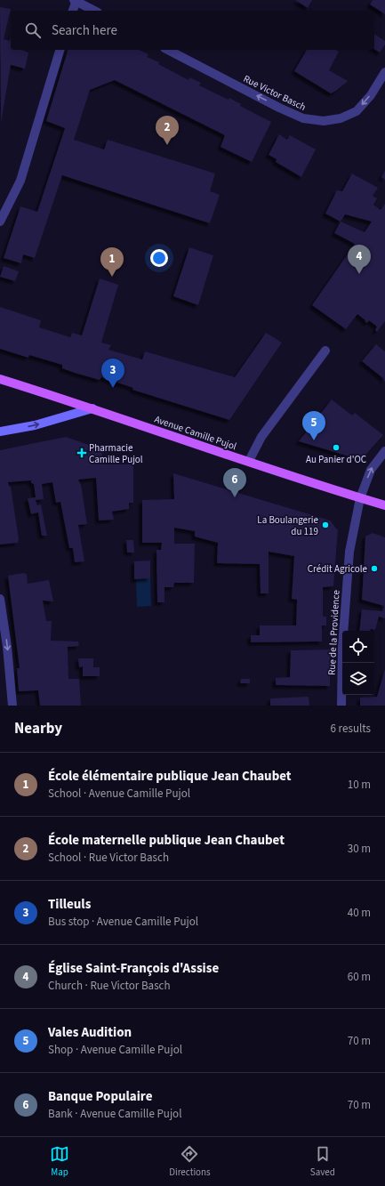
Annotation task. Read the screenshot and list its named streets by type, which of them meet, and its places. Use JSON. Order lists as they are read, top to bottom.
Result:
{
  "streets": {
    "main road": ["Avenue Camille Pujol"],
    "street": ["Rue Victor Basch", "Rue de la Providence"]
  },
  "crossings": [
    ["Avenue Camille Pujol", "Rue de la Providence"]
  ],
  "one_way": ["Rue Victor Basch"],
  "places": {
    "other": ["Au Panier d'OC", "La Boulangerie du 119", "Crédit Agricole"],
    "health": ["Pharmacie Camille Pujol"]
  },
  "page": {
    "search": "Search here",
    "pins": [
      "2",
      "4",
      "1",
      "3",
      "5",
      "6"
    ],
    "heading": ["Nearby", "6 results"],
    "list": [
      {
        "mark": "1",
        "name": "École élémentaire publique Jean Chaubet",
        "note": "School · Avenue Camille Pujol",
        "value": "10 m"
      },
      {
        "mark": "2",
        "name": "École maternelle publique Jean Chaubet",
        "note": "School · Rue Victor Basch",
        "value": "30 m"
      },
      {
        "mark": "3",
        "name": "Tilleuls",
        "note": "Bus stop · Avenue Camille Pujol",
        "value": "40 m"
      },
      {
        "mark": "4",
        "name": "Église Saint-François d'Assise",
        "note": "Church · Rue Victor Basch",
        "value": "60 m"
      },
      {
        "mark": "5",
        "name": "Vales Audition",
        "note": "Shop · Avenue Camille Pujol",
        "value": "70 m"
      },
      {
        "mark": "6",
        "name": "Banque Populaire",
        "note": "Bank · Avenue Camille Pujol",
        "value": "70 m"
      }
    ],
    "nav": ["Map", "Directions", "Saved"]
  }
}
